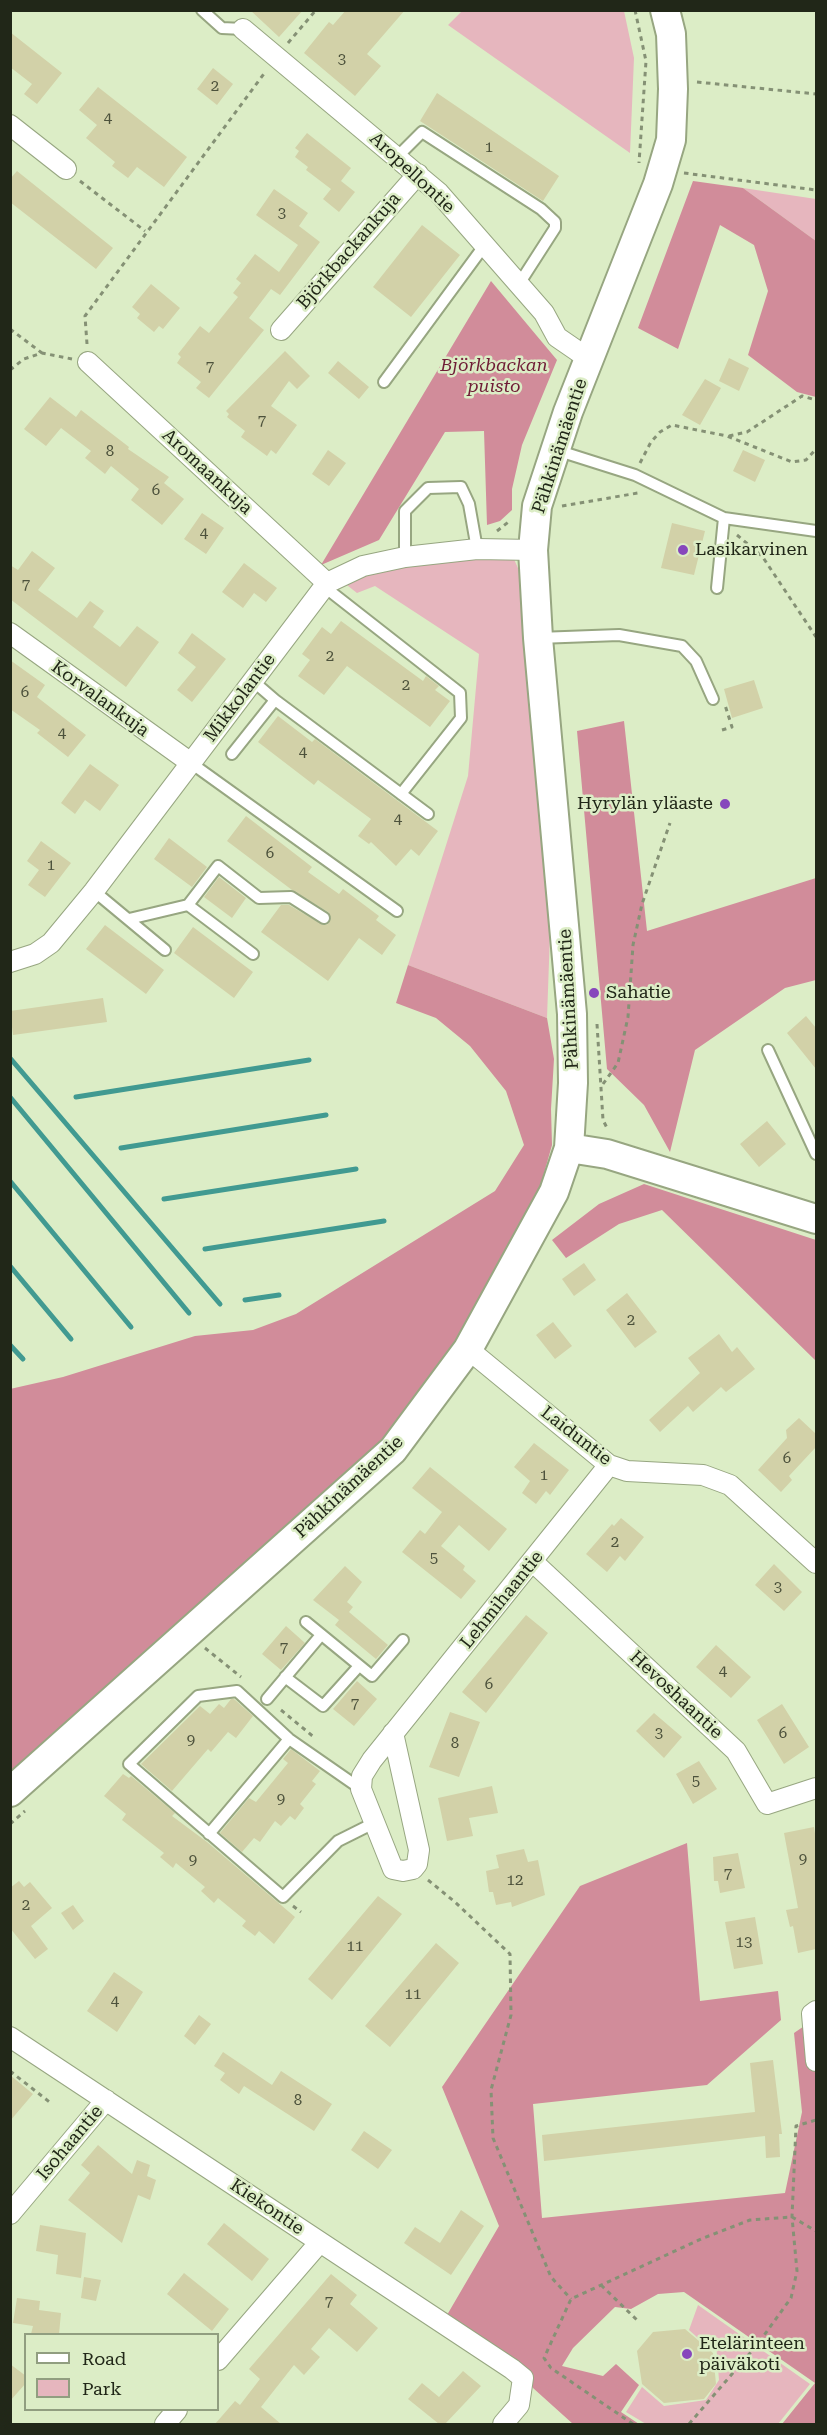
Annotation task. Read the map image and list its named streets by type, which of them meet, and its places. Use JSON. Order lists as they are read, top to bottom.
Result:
{
  "streets": {
    "street": [
      "Aropellontie",
      "Björkbackankuja",
      "Pähkinämäentie",
      "Aromaankuja",
      "Mikkolantie",
      "Korvalankuja",
      "Laiduntie",
      "Lehmihaantie",
      "Hevoshaantie",
      "Isohaantie",
      "Kiekontie"
    ]
  },
  "crossings": [
    ["Aropellontie", "Björkbackankuja"],
    ["Aropellontie", "Pähkinämäentie"],
    ["Pähkinämäentie", "Mikkolantie"],
    ["Pähkinämäentie", "Laiduntie"],
    ["Aromaankuja", "Mikkolantie"],
    ["Mikkolantie", "Korvalankuja"],
    ["Laiduntie", "Lehmihaantie"],
    ["Lehmihaantie", "Hevoshaantie"],
    ["Isohaantie", "Kiekontie"]
  ],
  "parks": ["Björkbackan puisto"],
  "places": [
    "Lasikarvinen",
    "Hyrylän yläaste",
    "Sahatie",
    "Etelärinteen päiväkoti"
  ],
  "house_numbers": [
    "3",
    "2",
    "4",
    "1",
    "3",
    "7",
    "7",
    "8",
    "6",
    "4",
    "7",
    "2",
    "2",
    "6",
    "4",
    "4",
    "4",
    "6",
    "1",
    "2",
    "6",
    "1",
    "2",
    "5",
    "3",
    "7",
    "4",
    "6",
    "7",
    "3",
    "6",
    "9",
    "8",
    "5",
    "9",
    "9",
    "9",
    "7",
    "12",
    "2",
    "13",
    "11",
    "11",
    "4",
    "8",
    "7"
  ],
  "legend": ["Road", "Park"]
}
